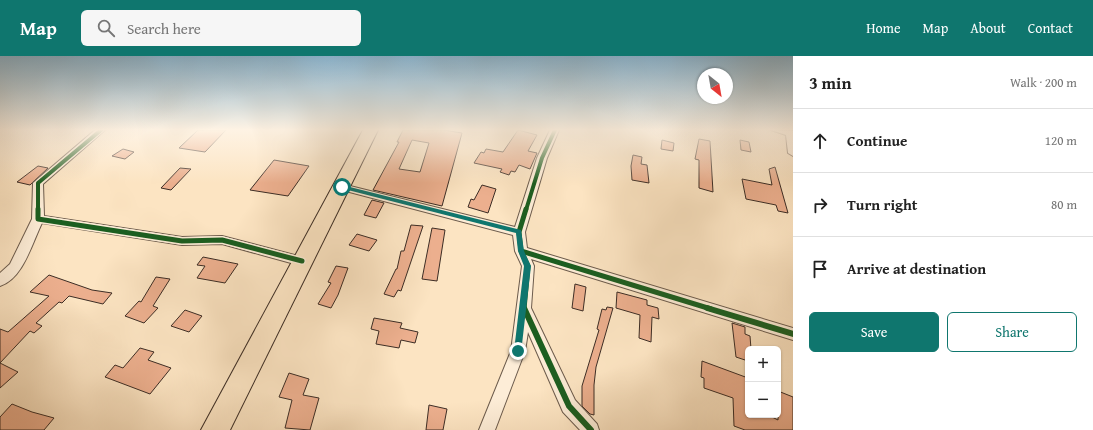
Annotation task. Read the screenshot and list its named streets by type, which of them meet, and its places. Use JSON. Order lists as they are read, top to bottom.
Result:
{
  "north": "bottom right",
  "page": {
    "header": "Map",
    "search": "Search here",
    "nav": [
      "Home",
      "Map",
      "About",
      "Contact"
    ],
    "heading": ["3 min", "Walk · 200 m"],
    "list": [
      ["Continue", "120 m"],
      ["Turn right", "80 m"],
      "Arrive at destination"
    ],
    "buttons": ["Save", "Share"],
    "map_buttons": ["+", "−"]
  }
}
